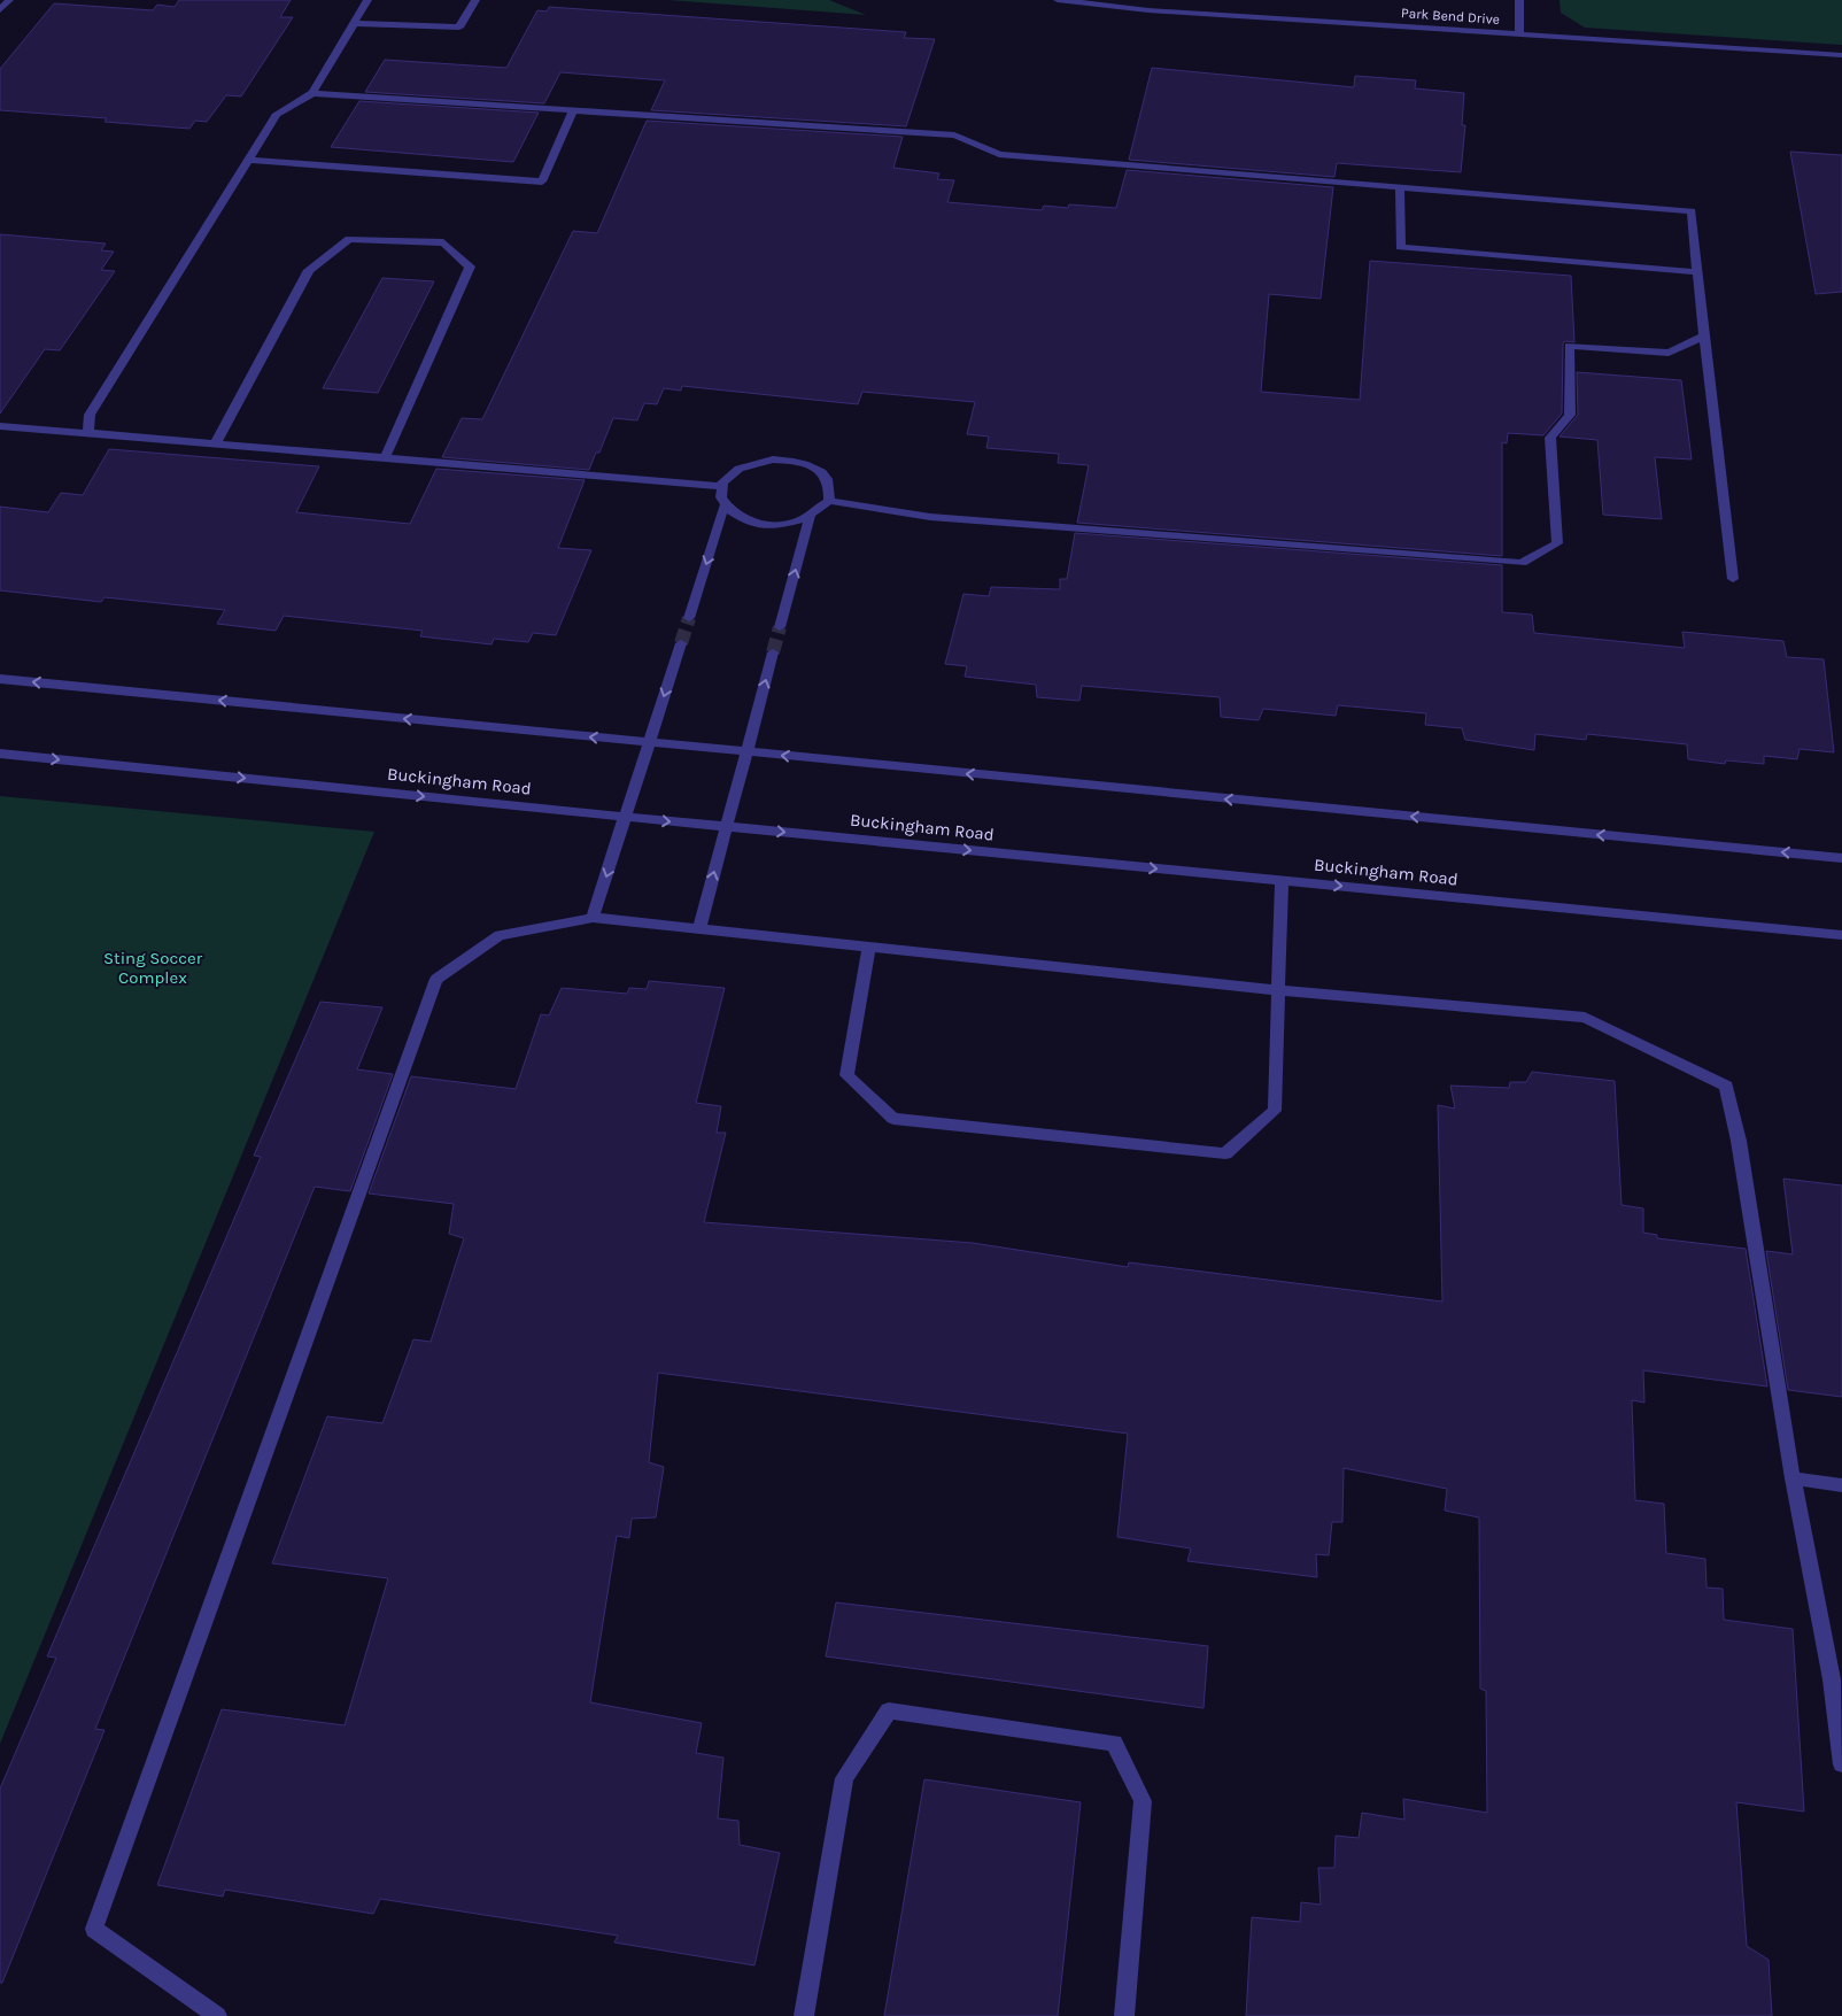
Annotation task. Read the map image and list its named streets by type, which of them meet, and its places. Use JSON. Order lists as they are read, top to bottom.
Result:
{
  "streets": {
    "street": ["Park Bend Drive", "Buckingham Road"]
  },
  "parks": ["Sting Soccer Complex"]
}
